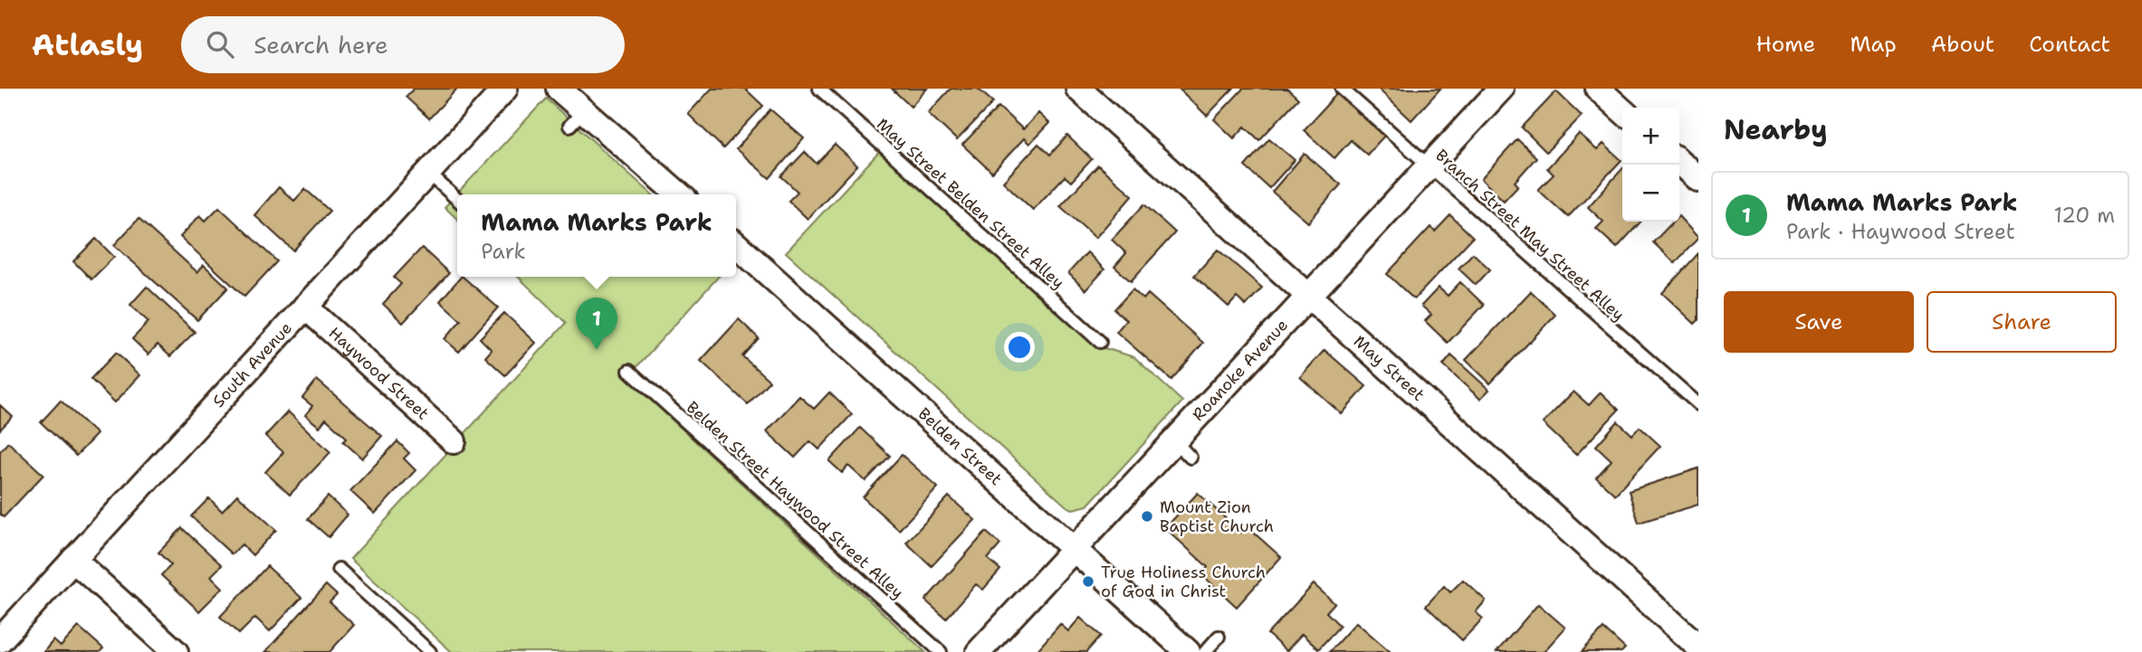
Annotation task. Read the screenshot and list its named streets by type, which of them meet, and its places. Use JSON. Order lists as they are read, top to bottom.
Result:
{
  "streets": {
    "street": [
      "South Avenue",
      "May Street",
      "Roanoke Avenue",
      "Haywood Street",
      "Belden Street"
    ],
    "lane": ["May Street Belden Street Alley", "Branch Street May Street Alley", "Belden Street Haywood Street Alley"]
  },
  "crossings": [
    ["Branch Street May Street Alley", "Roanoke Avenue"],
    ["South Avenue", "Haywood Street"],
    ["May Street", "Roanoke Avenue"],
    ["Roanoke Avenue", "Belden Street"]
  ],
  "places": ["Mount Zion Baptist Church", "True Holiness Church of God in Christ"],
  "page": {
    "header": "Atlasly",
    "search": "Search here",
    "nav": [
      "Home",
      "Map",
      "About",
      "Contact"
    ],
    "heading": "Nearby",
    "map_buttons": ["+", "−"],
    "list": [
      {
        "mark": "1",
        "name": "Mama Marks Park",
        "note": "Park · Haywood Street",
        "value": "120 m"
      }
    ],
    "popup": ["Mama Marks Park", "Park"],
    "buttons": ["Save", "Share"],
    "pins": "1"
  }
}
